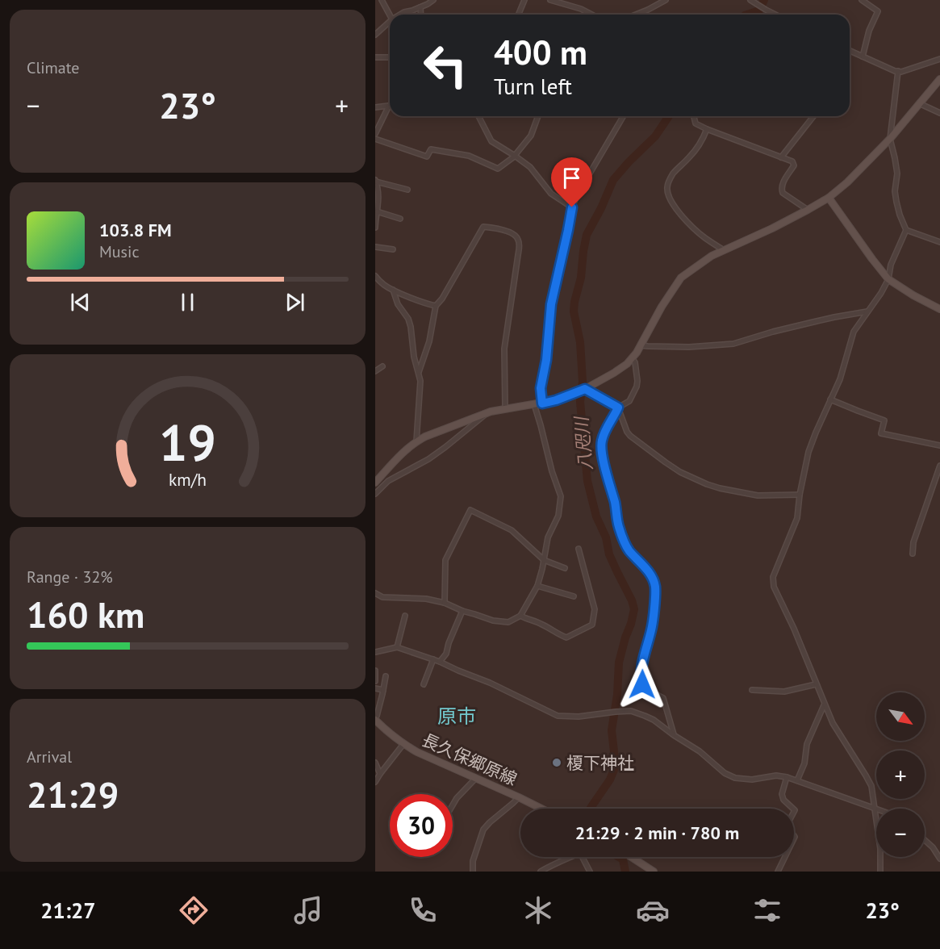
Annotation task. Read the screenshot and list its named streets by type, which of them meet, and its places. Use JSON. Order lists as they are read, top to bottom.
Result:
{
  "streets": {
    "main road": ["長久保郷原線"]
  },
  "districts": ["原市"],
  "water": ["八咫川"],
  "places": ["榎下神社"],
  "north": "bottom right",
  "page": {
    "tile": [
      "Climate",
      ["Range · 32%", "160 km"],
      ["Arrival", "21:29"]
    ],
    "turn": ["400 m", "Turn left"],
    "heat": ["−", "23°", "+"],
    "song": ["103.8 FM", "Music"],
    "map_buttons": ["+", "−"],
    "limit": "30",
    "trip": "21:29 · 2 min · 780 m",
    "tabs": ["21:27", "23°"],
    "gauge": ["19", "km/h"]
  }
}
